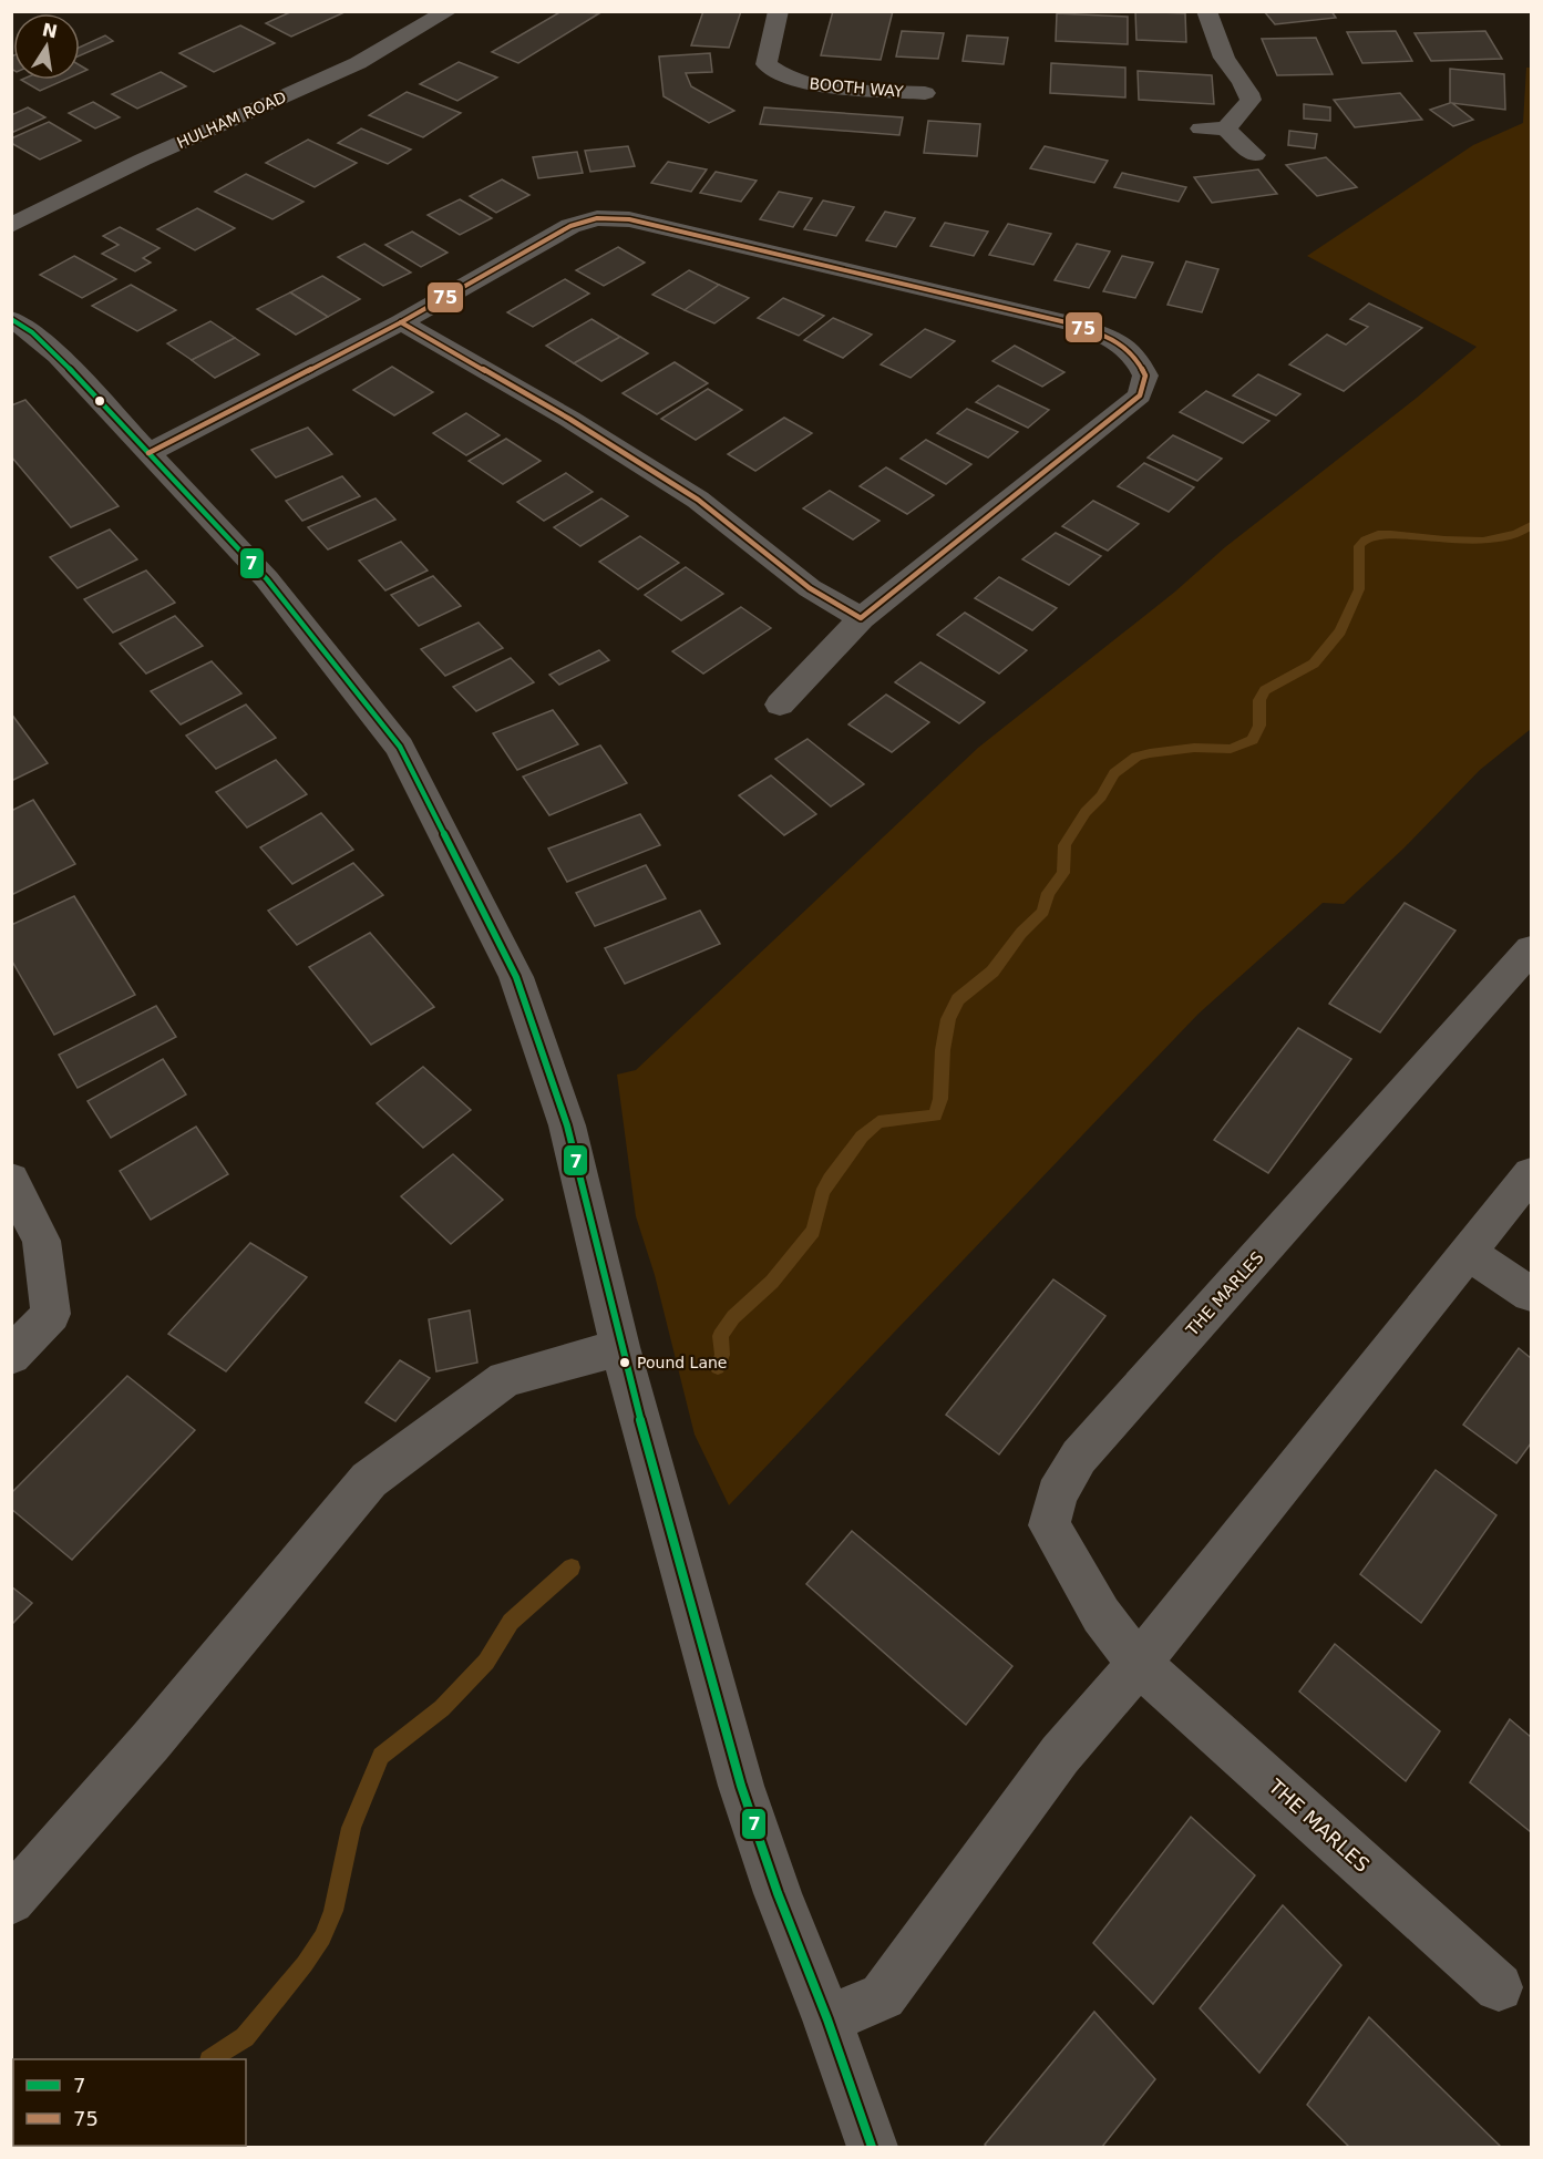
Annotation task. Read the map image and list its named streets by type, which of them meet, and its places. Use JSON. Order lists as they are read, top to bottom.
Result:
{
  "streets": {
    "street": ["BOOTH WAY", "HULHAM ROAD", "THE MARLES"]
  },
  "places": ["Pound Lane"],
  "lines": ["transit line 75", "transit line 7"],
  "legend": ["7", "75"],
  "north": "top"
}
